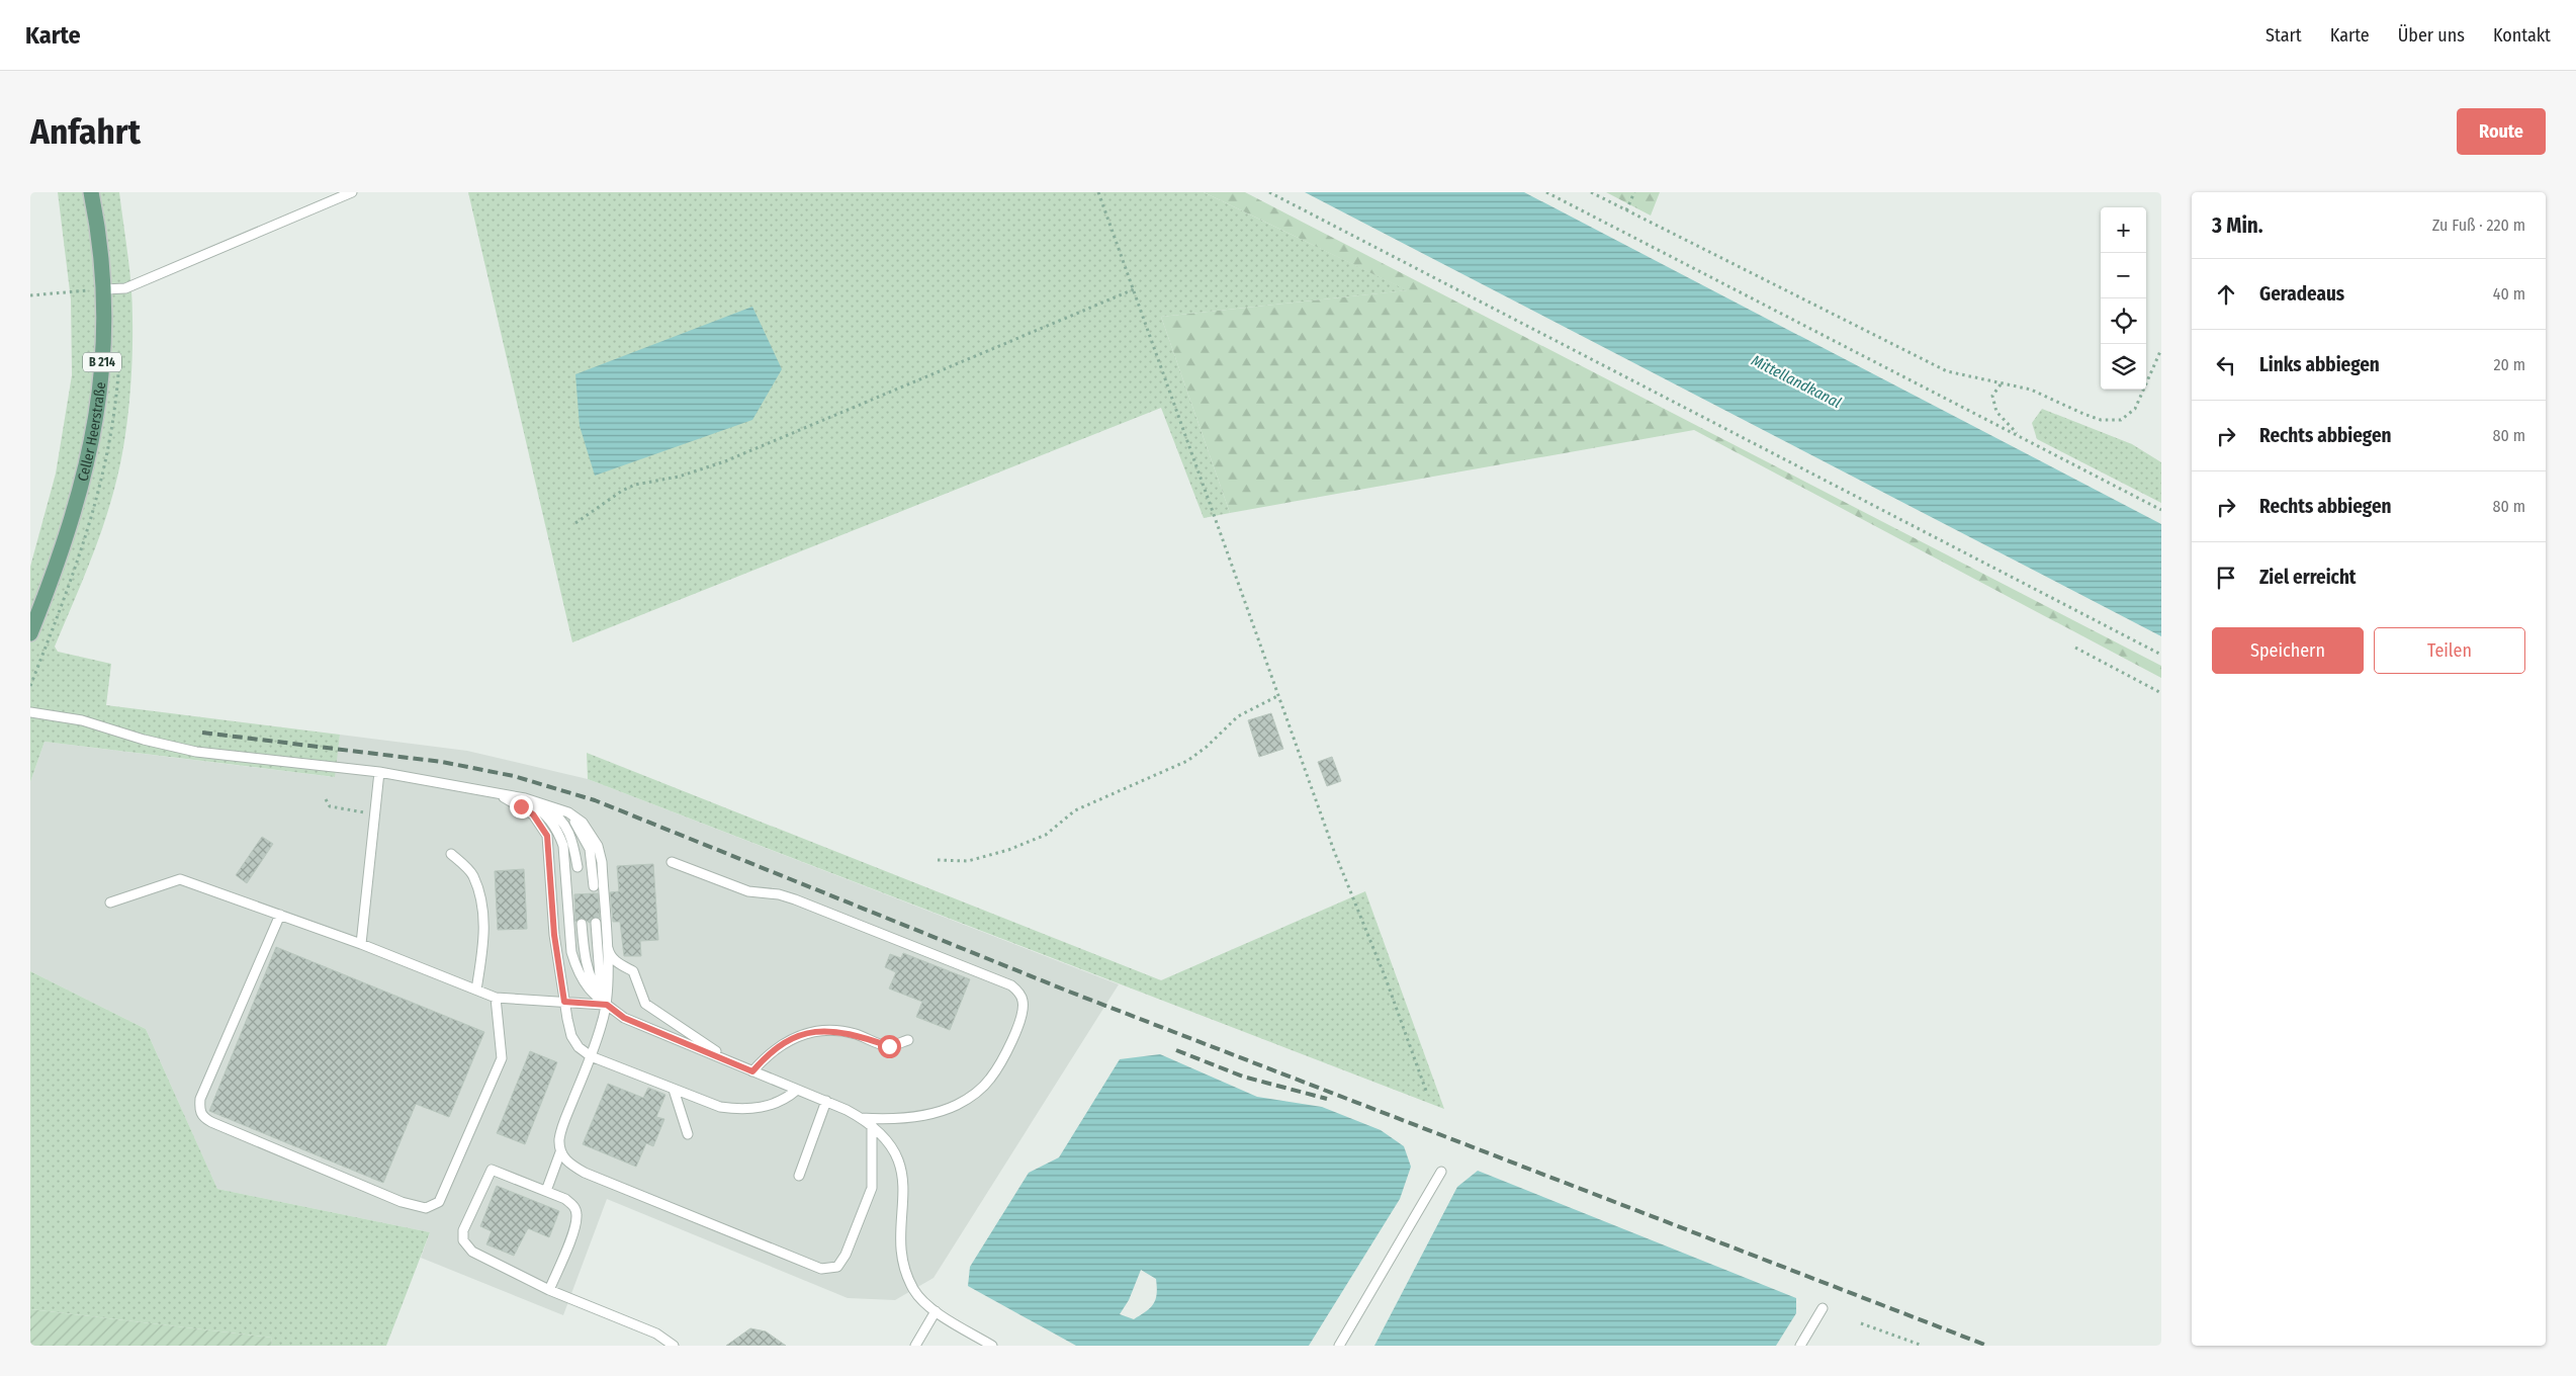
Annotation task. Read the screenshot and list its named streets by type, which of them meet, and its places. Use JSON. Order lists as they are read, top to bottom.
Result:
{
  "streets": {
    "main road": ["B 214", "Celler Heerstraße"]
  },
  "water": ["Mittellandkanal"],
  "page": {
    "header": "Karte",
    "nav": [
      "Start",
      "Karte",
      "Über uns",
      "Kontakt"
    ],
    "buttons": [
      "Route",
      ["Speichern", "Teilen"]
    ],
    "title": "Anfahrt",
    "heading": ["3 Min.", "Zu Fuß · 220 m"],
    "map_buttons": ["+", "−"],
    "list": [
      ["Geradeaus", "40 m"],
      ["Links abbiegen", "20 m"],
      ["Rechts abbiegen", "80 m"],
      ["Rechts abbiegen", "80 m"],
      "Ziel erreicht"
    ]
  }
}
